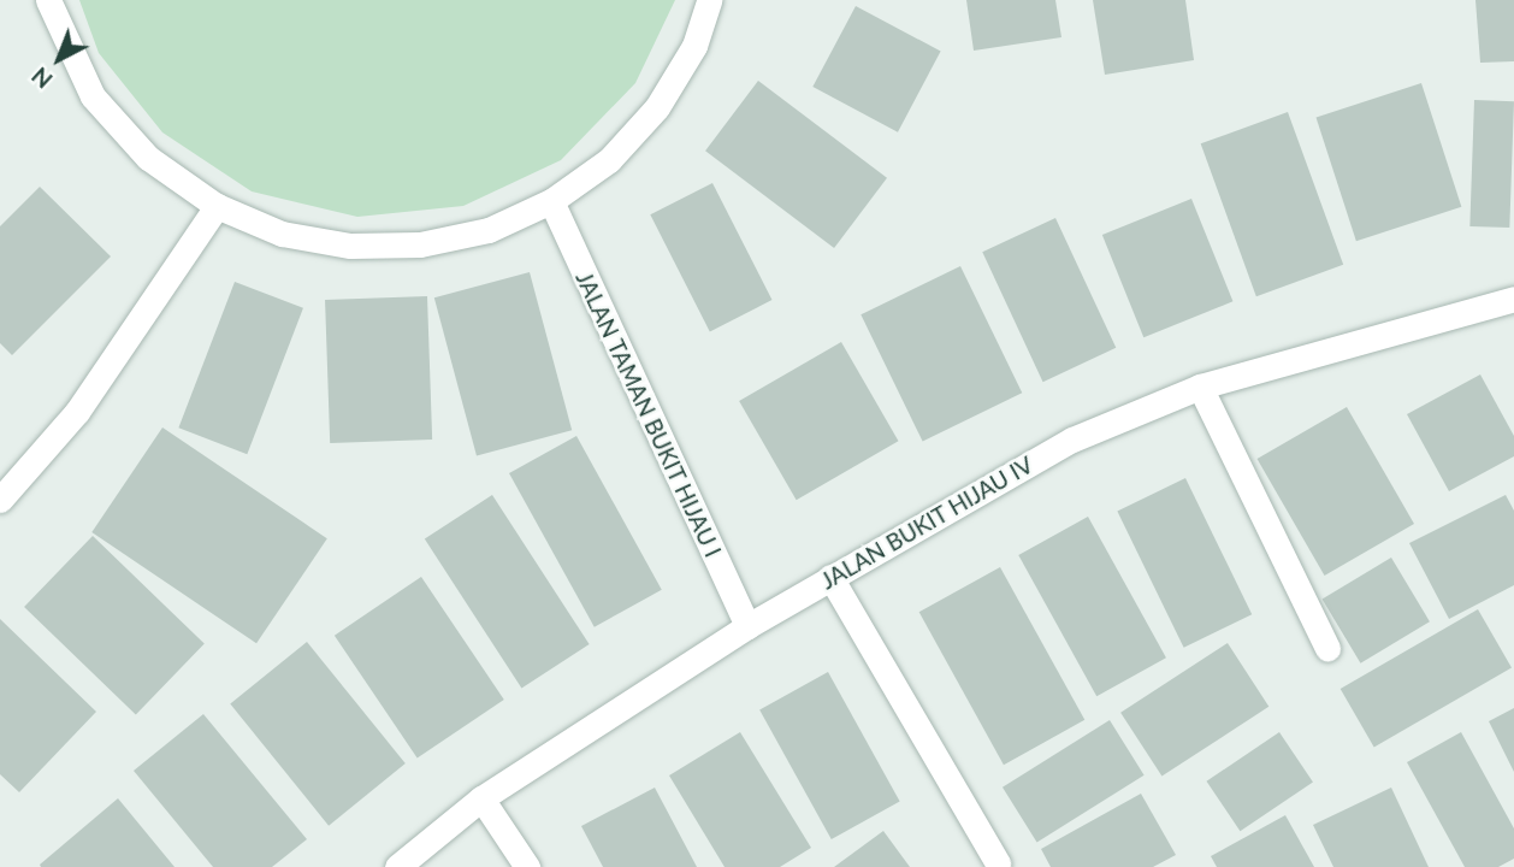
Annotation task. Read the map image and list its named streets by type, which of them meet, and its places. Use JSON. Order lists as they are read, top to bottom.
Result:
{
  "streets": {
    "street": ["JALAN TAMAN BUKIT HIJAU I", "JALAN BUKIT HIJAU IV"]
  },
  "crossings": [
    ["JALAN TAMAN BUKIT HIJAU I", "JALAN BUKIT HIJAU IV"]
  ],
  "north": "bottom left"
}
